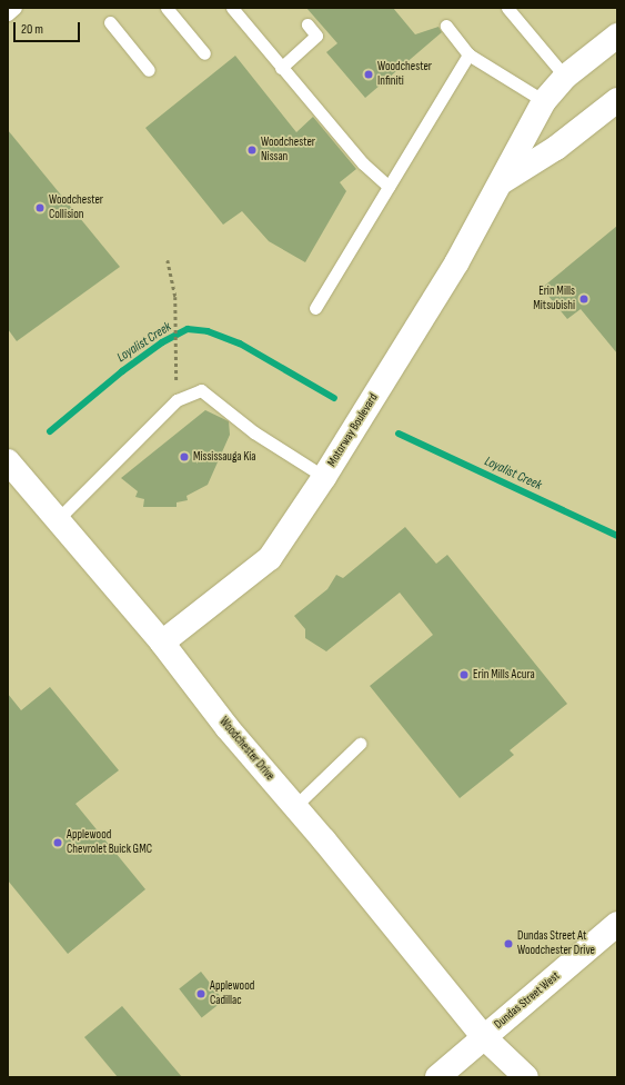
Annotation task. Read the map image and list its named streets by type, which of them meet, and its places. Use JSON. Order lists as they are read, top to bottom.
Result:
{
  "streets": {
    "street": ["Motorway Boulevard", "Woodchester Drive", "Dundas Street West"]
  },
  "crossings": [
    ["Motorway Boulevard", "Woodchester Drive"],
    ["Woodchester Drive", "Dundas Street West"]
  ],
  "water": ["Loyalist Creek"],
  "places": [
    "Woodchester Infiniti",
    "Woodchester Nissan",
    "Woodchester Collision",
    "Erin Mills Mitsubishi",
    "Mississauga Kia",
    "Erin Mills Acura",
    "Applewood Chevrolet Buick GMC",
    "Dundas Street At Woodchester Drive",
    "Applewood Cadillac"
  ],
  "scale_bar": "20 m"
}
